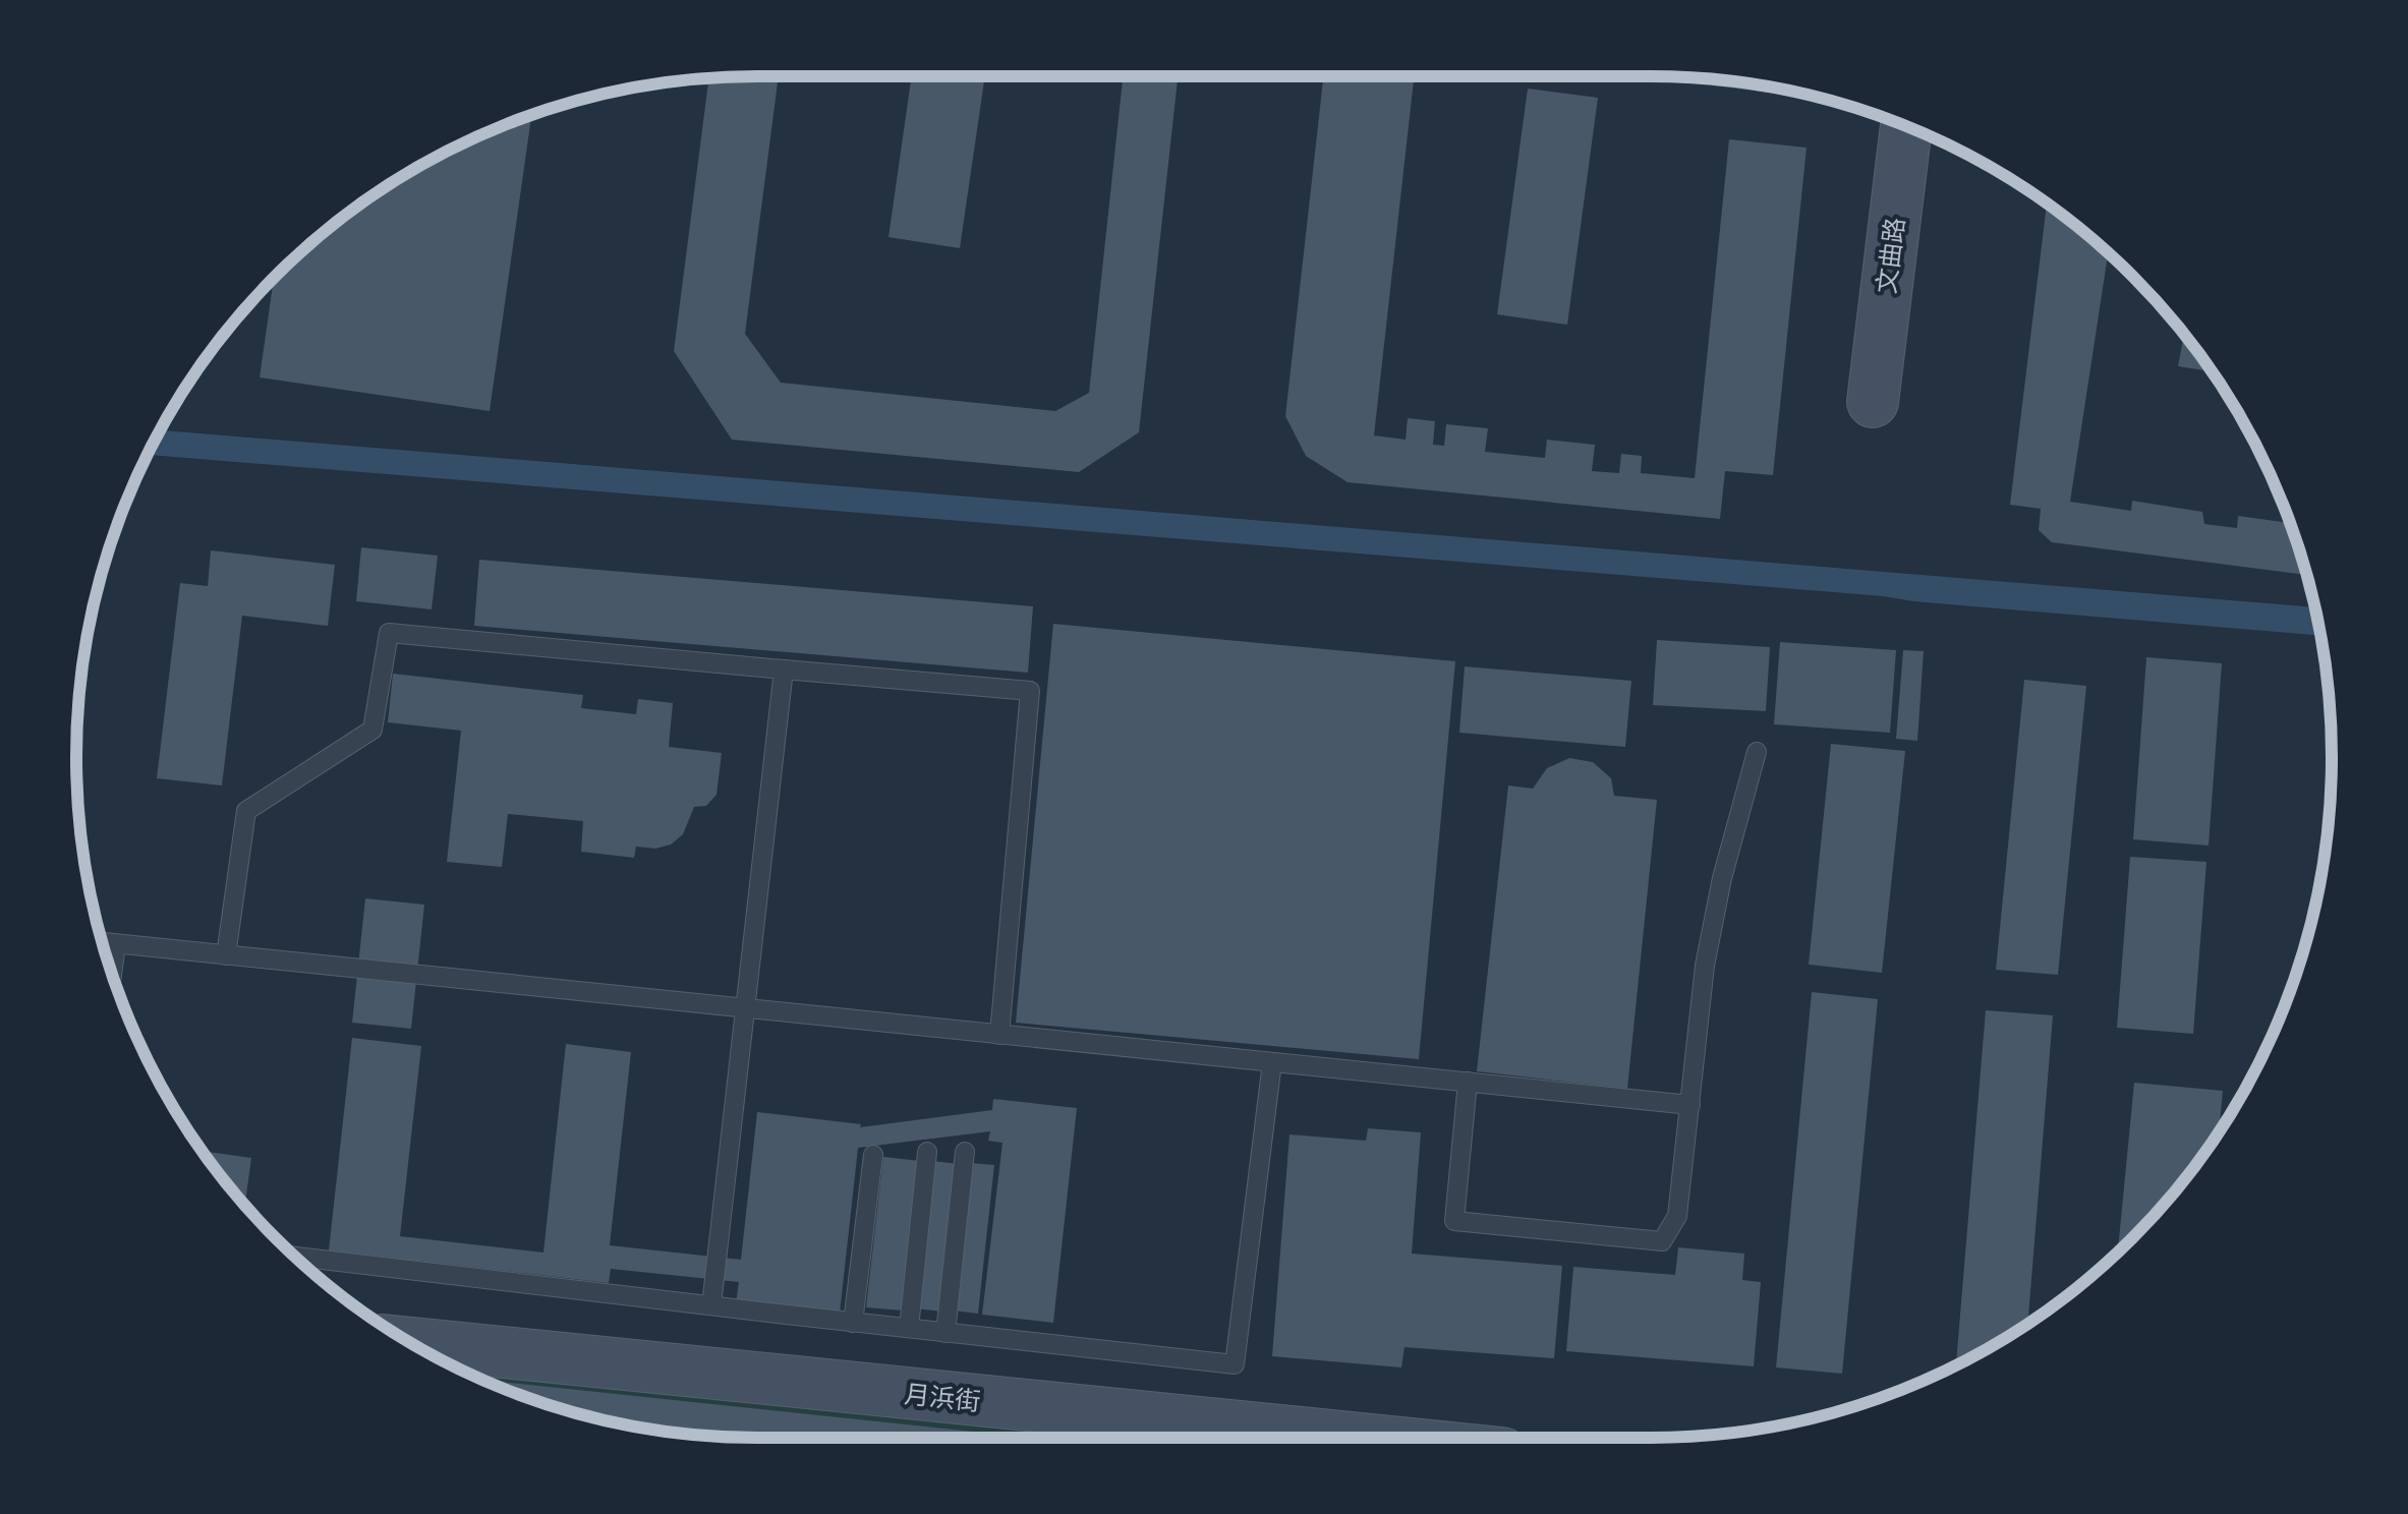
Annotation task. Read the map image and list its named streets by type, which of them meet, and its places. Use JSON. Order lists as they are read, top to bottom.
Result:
{
  "streets": {
    "street": ["文曲路", "月浜街"]
  }
}
